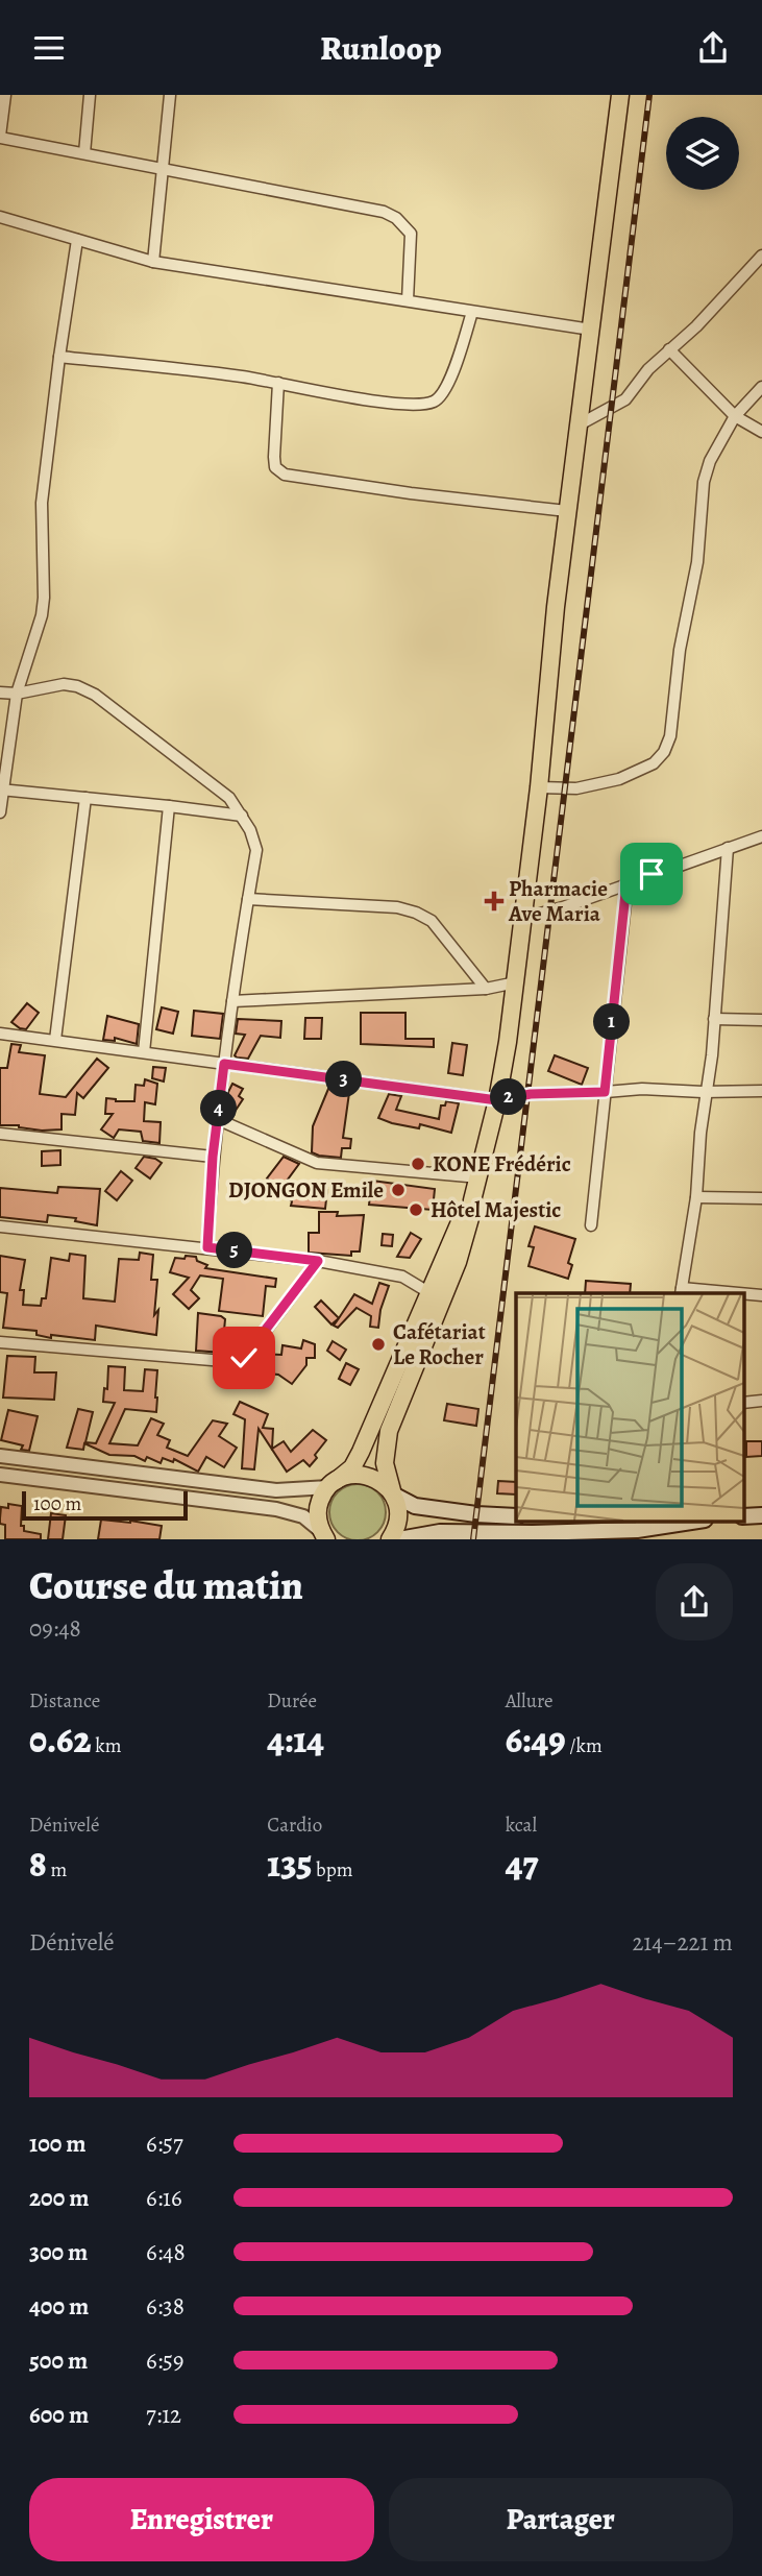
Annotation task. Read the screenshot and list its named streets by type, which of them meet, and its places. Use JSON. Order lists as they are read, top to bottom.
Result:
{
  "places": {
    "health": ["Pharmacie Ave Maria"],
    "other": [
      "KONE Frédéric",
      "DJONGON Emile",
      "Hôtel Majestic",
      "Cafétariat Le Rocher"
    ]
  },
  "scale_bar": "100 m",
  "page": {
    "header": "Runloop",
    "pins": [
      "1",
      "3",
      "2",
      "4",
      "5"
    ],
    "scale": "100 m",
    "heading": ["Course du matin", "09:48"],
    "stats": [
      ["Distance", "0.62 km"],
      ["Durée", "4:14"],
      ["Allure", "6:49 /km"],
      ["Dénivelé", "8 m"],
      ["Cardio", "135 bpm"],
      ["kcal", "47"]
    ],
    "chart": ["Dénivelé", "214–221 m"],
    "list": [
      {
        "name": "100 m",
        "note": "6:57"
      },
      {
        "name": "200 m",
        "note": "6:16"
      },
      {
        "name": "300 m",
        "note": "6:48"
      },
      {
        "name": "400 m",
        "note": "6:38"
      },
      {
        "name": "500 m",
        "note": "6:59"
      },
      {
        "name": "600 m",
        "note": "7:12"
      }
    ],
    "buttons": ["Enregistrer", "Partager"]
  }
}
